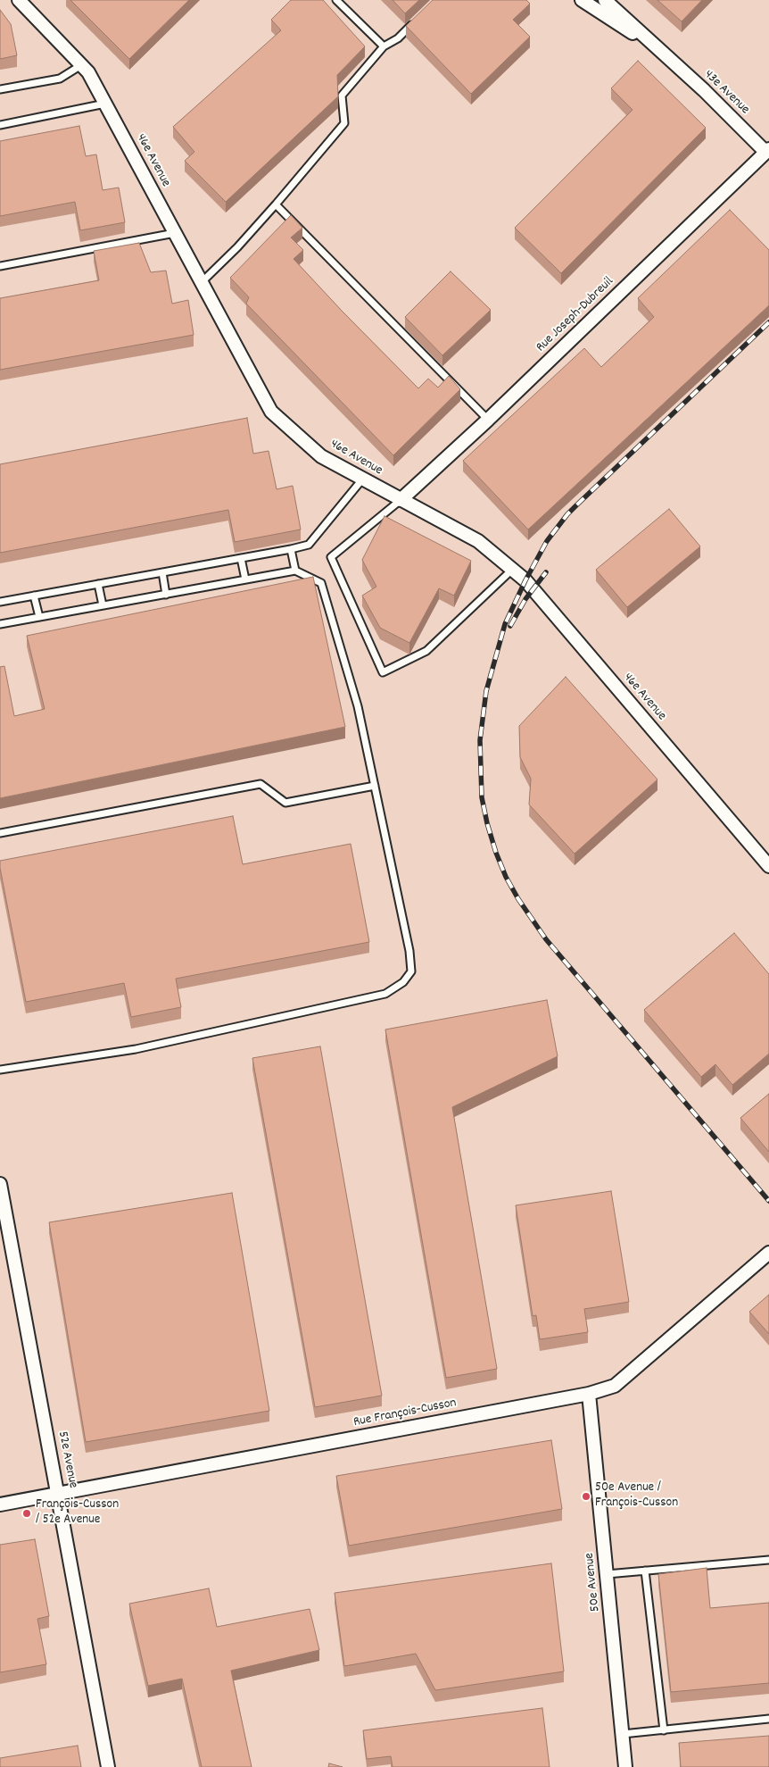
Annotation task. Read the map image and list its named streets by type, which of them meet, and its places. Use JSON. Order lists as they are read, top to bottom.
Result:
{
  "streets": {
    "street": [
      "43e Avenue",
      "46e Avenue",
      "Rue Joseph-Dubreuil",
      "Rue François-Cusson",
      "52e Avenue",
      "50e Avenue"
    ]
  },
  "crossings": [
    ["43e Avenue", "Rue Joseph-Dubreuil"],
    ["46e Avenue", "Rue Joseph-Dubreuil"],
    ["Rue François-Cusson", "52e Avenue"],
    ["Rue François-Cusson", "50e Avenue"]
  ],
  "places": ["50e Avenue / François-Cusson", "François-Cusson / 52e Avenue"]
}
